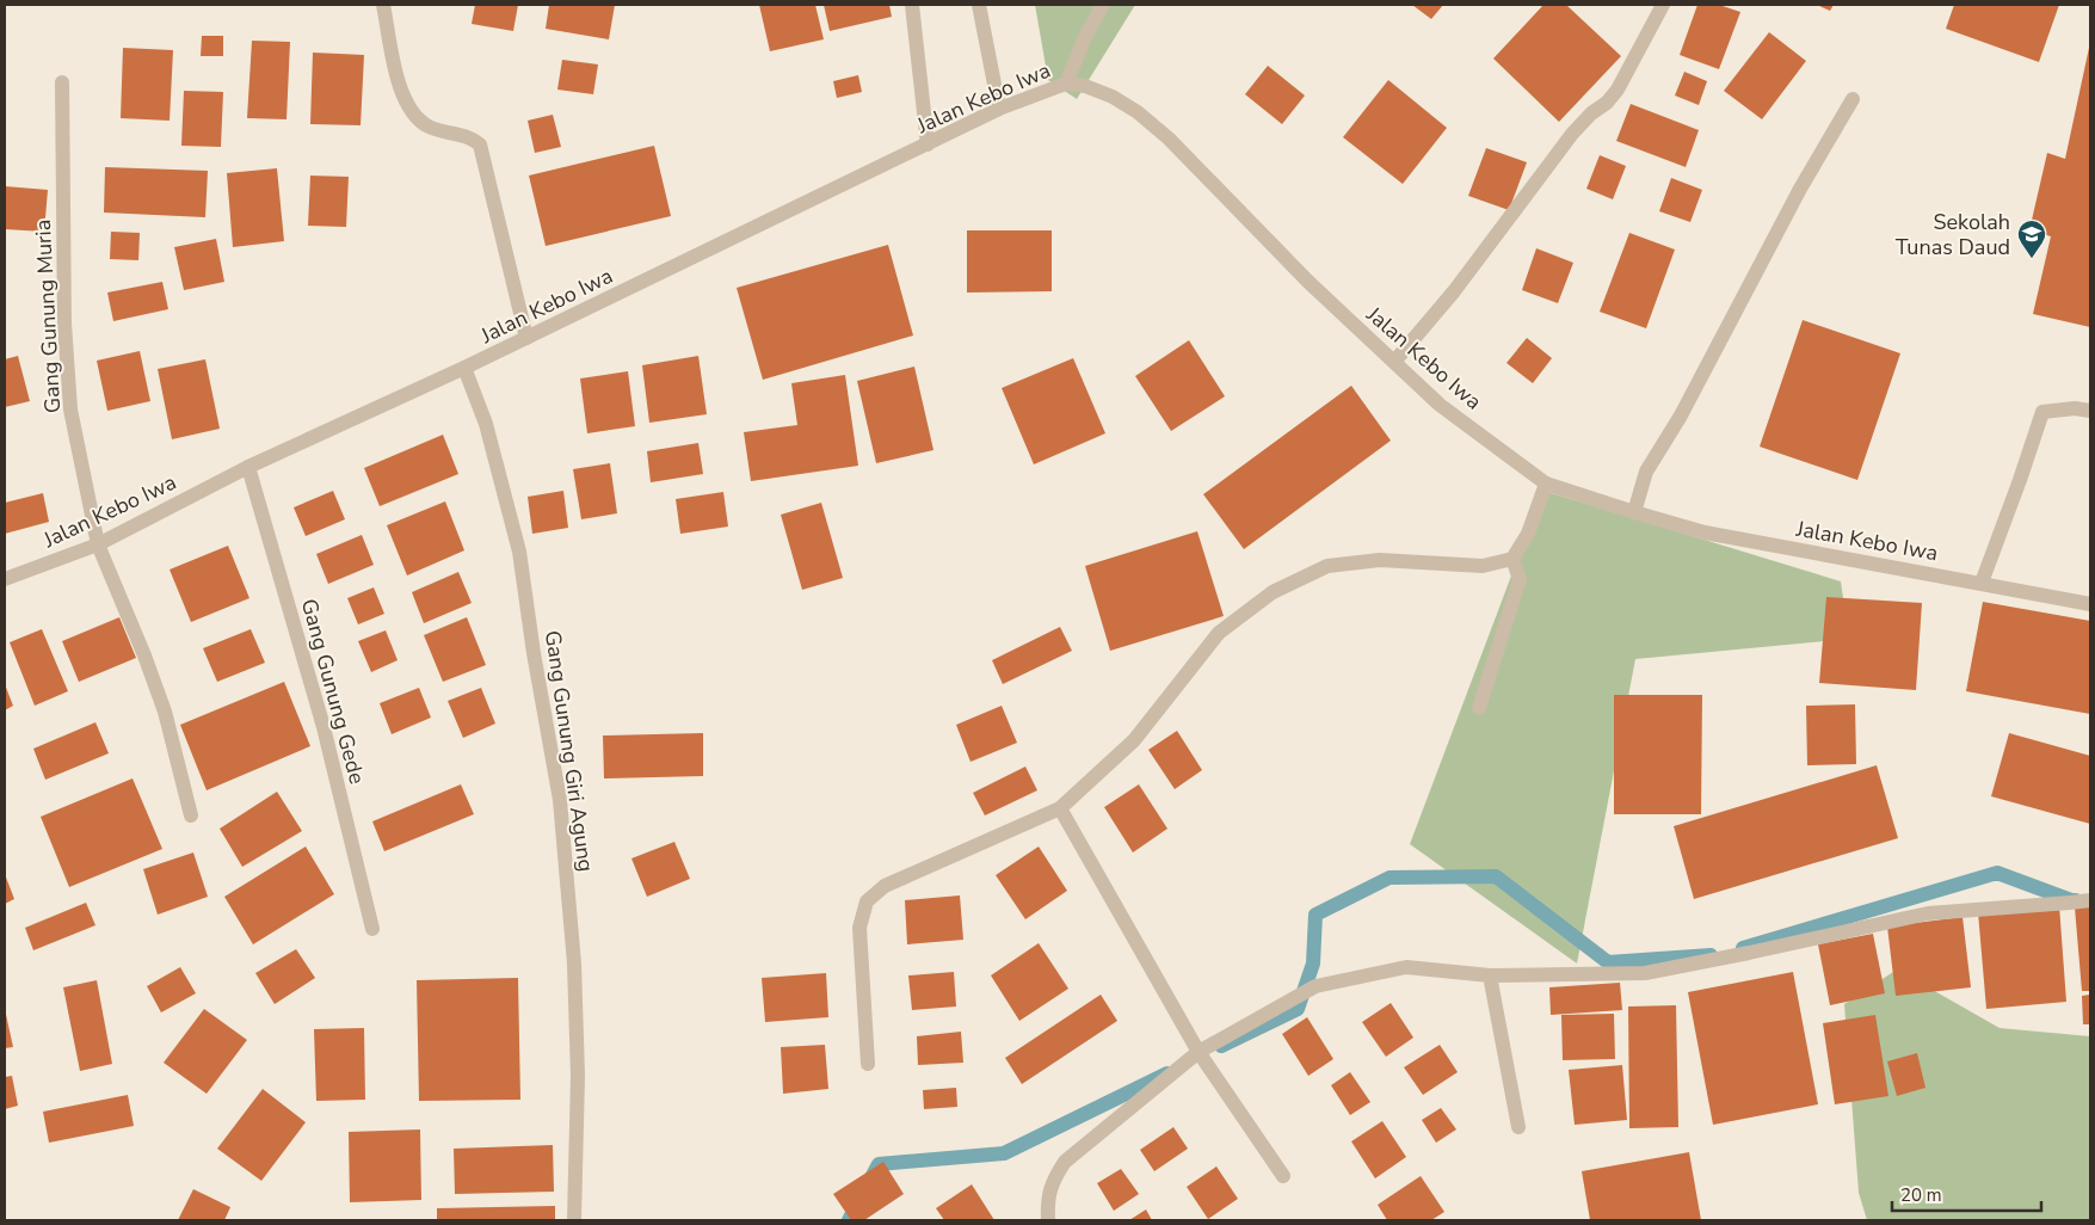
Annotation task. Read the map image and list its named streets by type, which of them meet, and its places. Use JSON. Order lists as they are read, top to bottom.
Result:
{
  "streets": {
    "street": [
      "Jalan Kebo Iwa",
      "Gang Gunung Muria",
      "Gang Gunung Gede",
      "Gang Gunung Giri Agung"
    ]
  },
  "crossings": [
    ["Jalan Kebo Iwa", "Gang Gunung Muria"],
    ["Jalan Kebo Iwa", "Gang Gunung Gede"],
    ["Jalan Kebo Iwa", "Gang Gunung Giri Agung"]
  ],
  "places": {
    "school or university": ["Sekolah Tunas Daud"]
  },
  "scale_bar": "20 m"
}
